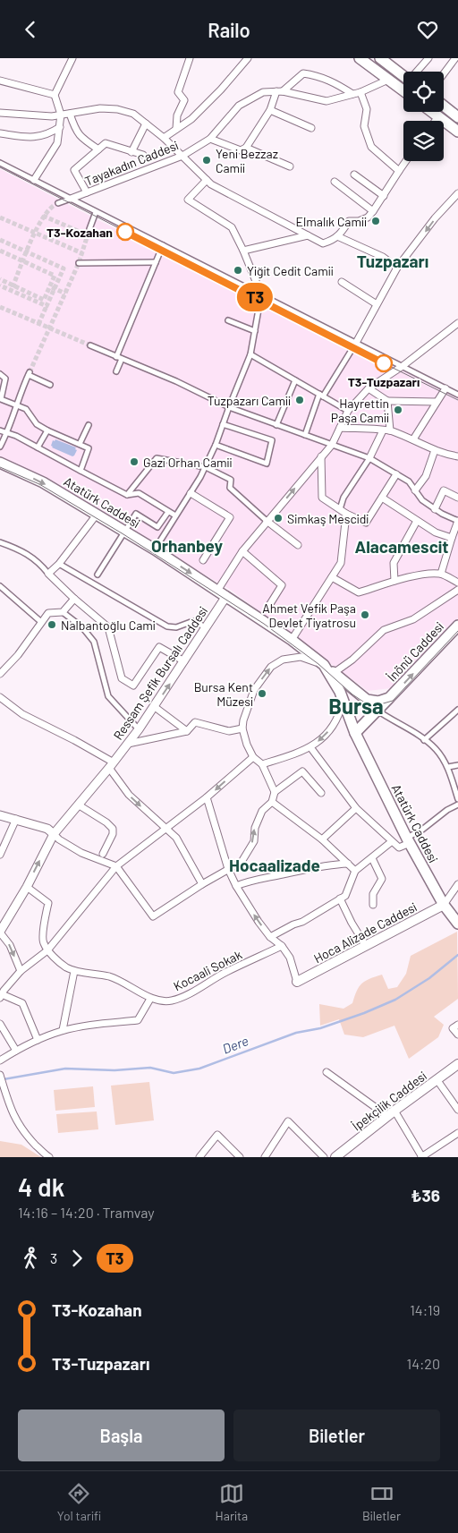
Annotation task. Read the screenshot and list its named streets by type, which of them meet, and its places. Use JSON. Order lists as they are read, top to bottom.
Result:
{
  "streets": {
    "main road": [
      "Atatürk Caddesi",
      "İnönü Caddesi",
      "Hoca Alizade Caddesi",
      "İpekçilik Caddesi"
    ],
    "street": ["Tayakadın Caddesi", "Ressam Şefik Bursalı Caddesi", "Kocaali Sokak"]
  },
  "crossings": [
    ["Atatürk Caddesi", "İnönü Caddesi"],
    ["Atatürk Caddesi", "Ressam Şefik Bursalı Caddesi"],
    ["Atatürk Caddesi", "Hoca Alizade Caddesi"]
  ],
  "one_way": ["İnönü Caddesi"],
  "districts": [
    "Tuzpazarı",
    "Orhanbey",
    "Alacamescit",
    "Bursa",
    "Hocaalizade"
  ],
  "water": ["Dere"],
  "places": [
    "Yeni Bezzaz Camii",
    "Elmalık Camii",
    "T3-Kozahan",
    "Yiğit Cedit Camii",
    "T3-Tuzpazarı",
    "Tuzpazarı Camii",
    "Hayrettin Paşa Camii",
    "Gazi Orhan Camii",
    "Simkaş Mescidi",
    "Ahmet Vefik Paşa Devlet Tiyatrosu",
    "Nalbantoğlu Cami",
    "Bursa Kent Müzesi"
  ],
  "lines": ["tram line T3"],
  "page": {
    "header": "Railo",
    "on_map": "T3",
    "heading": ["4 dk", "14:16 – 14:20 · Tramvay", "₺36"],
    "legs": ["3", "T3"],
    "list": [
      {
        "name": "T3-Kozahan",
        "value": "14:19"
      },
      {
        "name": "T3-Tuzpazarı",
        "value": "14:20"
      }
    ],
    "buttons": ["Başla", "Biletler"],
    "tabs": ["Yol tarifi", "Harita", "Biletler"]
  }
}
